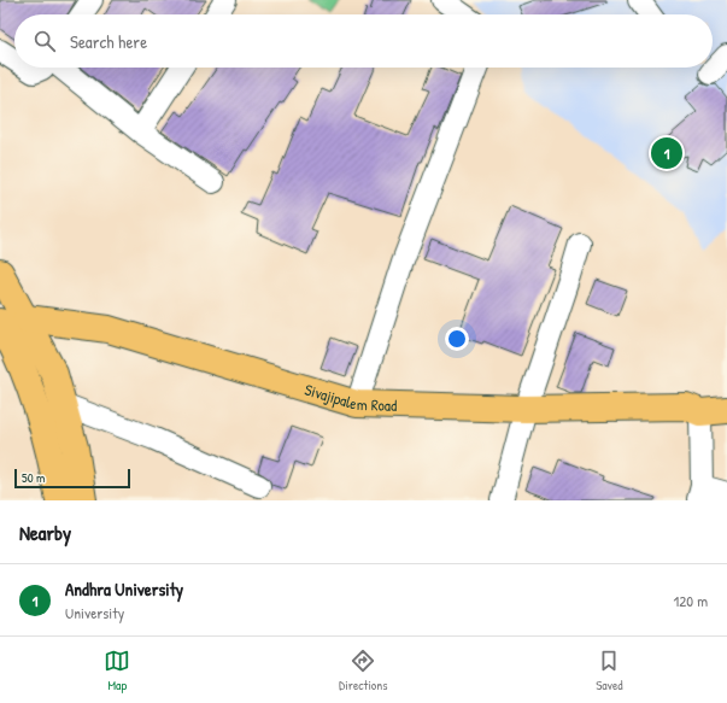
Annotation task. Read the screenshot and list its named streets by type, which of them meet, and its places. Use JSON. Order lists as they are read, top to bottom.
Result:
{
  "streets": {
    "main road": ["Sivajipalem Road"]
  },
  "scale_bar": "50 m",
  "page": {
    "search": "Search here",
    "pins": "1",
    "scale": "50 m",
    "heading": "Nearby",
    "list": [
      {
        "mark": "1",
        "name": "Andhra University",
        "note": "University",
        "value": "120 m"
      }
    ],
    "nav": ["Map", "Directions", "Saved"]
  }
}
